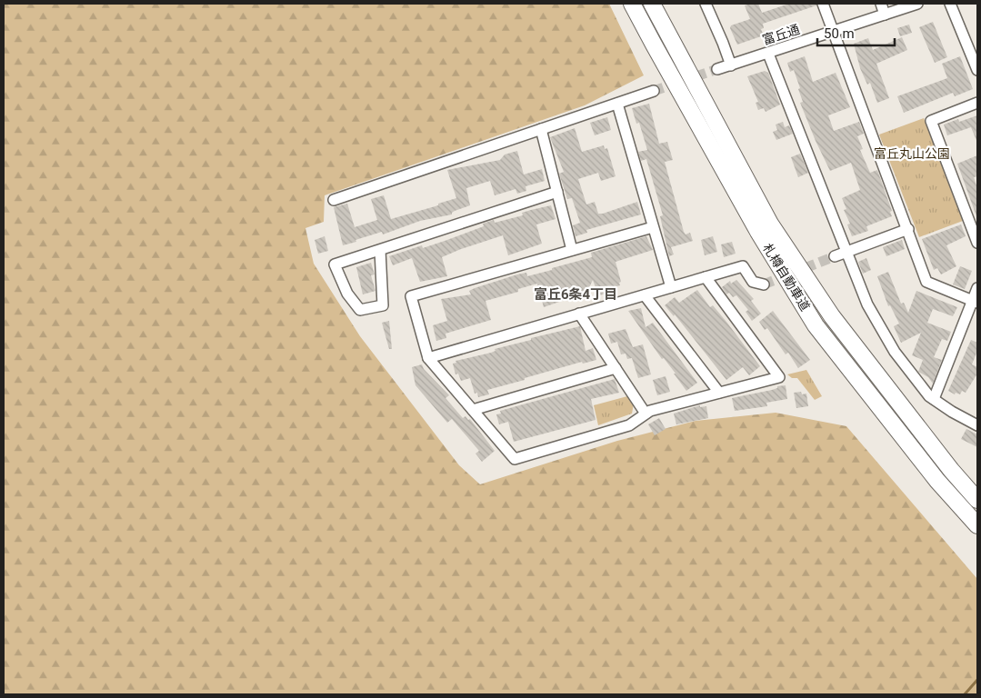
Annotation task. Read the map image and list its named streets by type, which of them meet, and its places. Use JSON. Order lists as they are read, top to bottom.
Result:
{
  "streets": {
    "highway": ["札樽自動車道"],
    "street": ["富丘通"]
  },
  "districts": ["富丘6条4丁目"],
  "parks": ["富丘丸山公園"],
  "scale_bar": "50 m"
}
